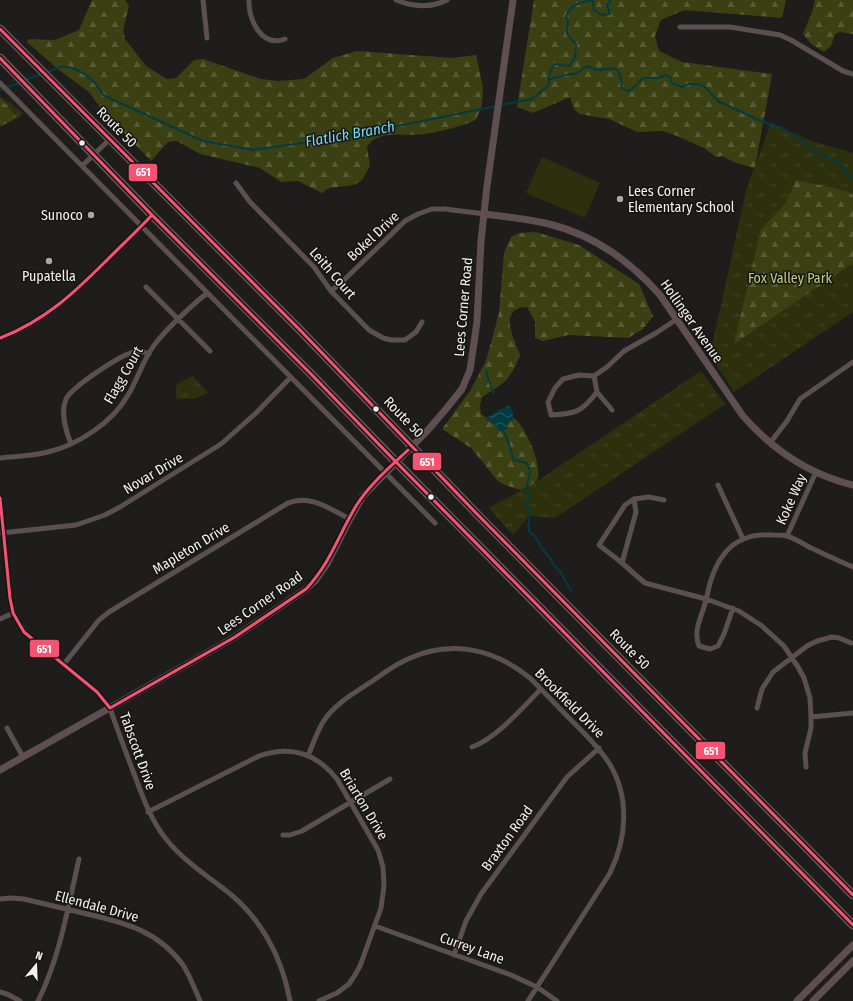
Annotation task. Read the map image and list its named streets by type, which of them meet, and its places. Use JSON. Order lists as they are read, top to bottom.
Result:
{
  "streets": {
    "highway": ["Route 50"],
    "street": [
      "Bokel Drive",
      "Leith Court",
      "Lees Corner Road",
      "Hollinger Avenue",
      "Flagg Court",
      "Novar Drive",
      "Koke Way",
      "Mapleton Drive",
      "Brookfield Drive",
      "Tabscott Drive",
      "Briarton Drive",
      "Braxton Road",
      "Ellendale Drive",
      "Currey Lane"
    ]
  },
  "crossings": [
    ["Route 50", "Lees Corner Road"],
    ["Bokel Drive", "Leith Court"],
    ["Bokel Drive", "Lees Corner Road"],
    ["Bokel Drive", "Hollinger Avenue"],
    ["Lees Corner Road", "Hollinger Avenue"],
    ["Lees Corner Road", "Mapleton Drive"],
    ["Lees Corner Road", "Tabscott Drive"],
    ["Hollinger Avenue", "Koke Way"],
    ["Novar Drive", "Tabscott Drive"],
    ["Mapleton Drive", "Tabscott Drive"],
    ["Brookfield Drive", "Briarton Drive"],
    ["Brookfield Drive", "Braxton Road"],
    ["Brookfield Drive", "Currey Lane"],
    ["Tabscott Drive", "Briarton Drive"],
    ["Briarton Drive", "Currey Lane"],
    ["Braxton Road", "Currey Lane"]
  ],
  "water": ["Flatlick Branch"],
  "parks": ["Fox Valley Park"],
  "places": ["Lees Corner Elementary School", "Sunoco", "Pupatella"],
  "lines": ["transit line 651"],
  "north": "top"
}
